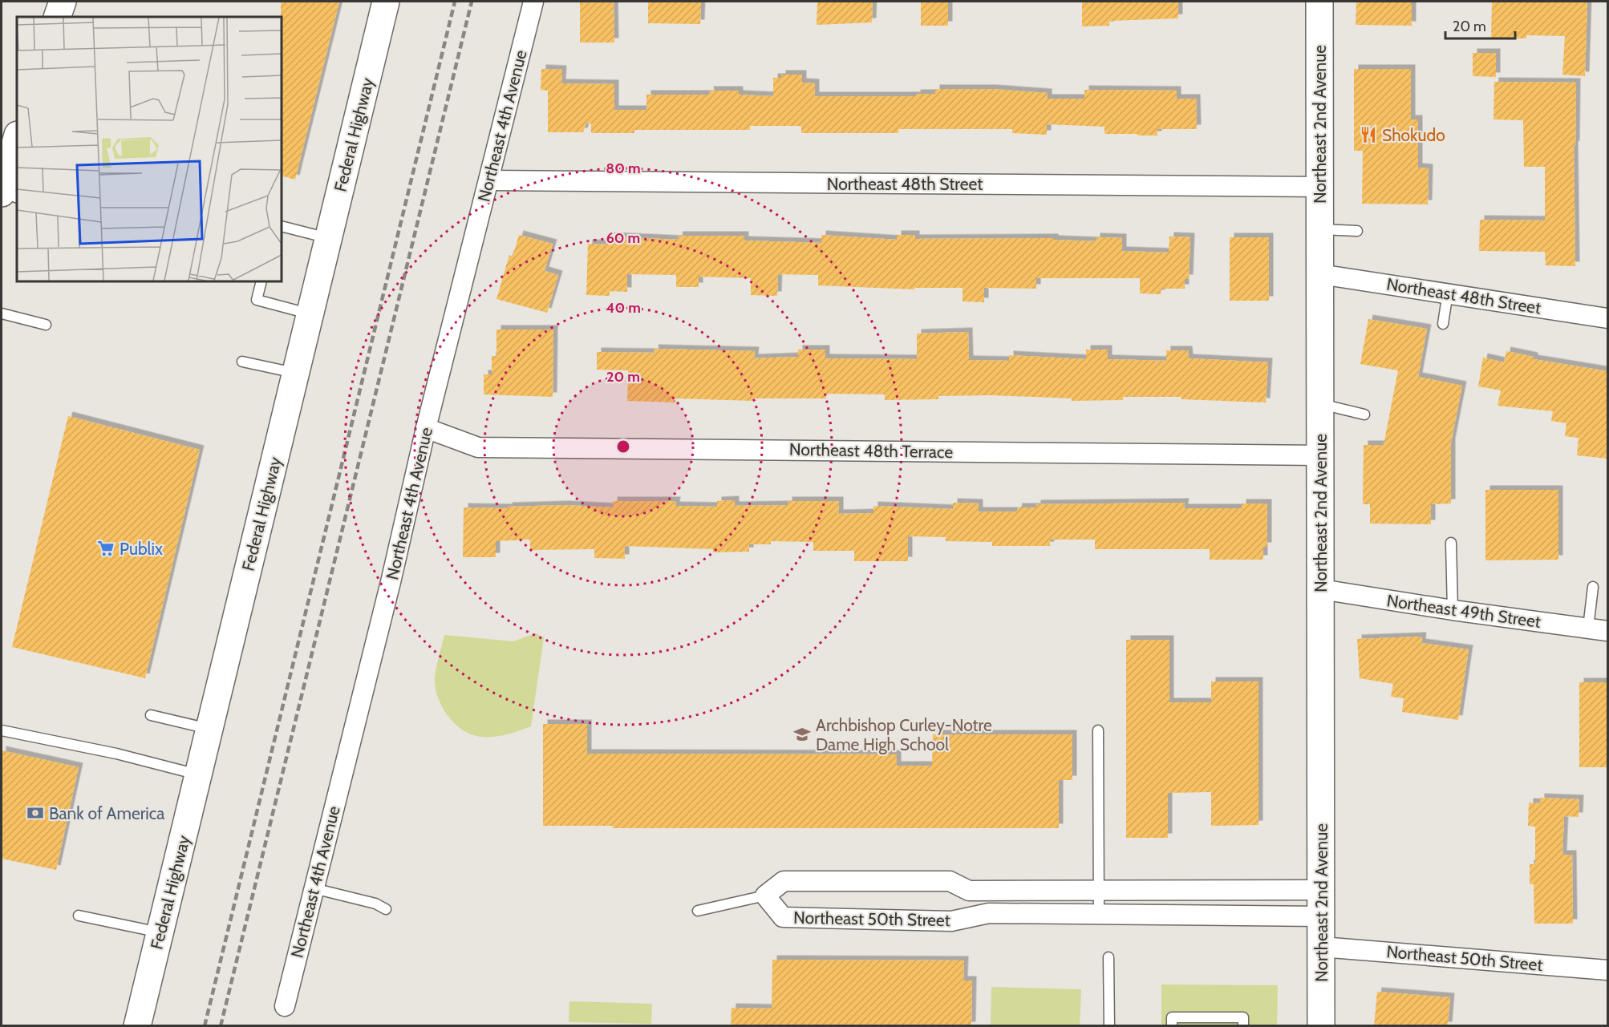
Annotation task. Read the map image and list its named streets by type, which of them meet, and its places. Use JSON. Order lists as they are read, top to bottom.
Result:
{
  "streets": {
    "main road": ["Northeast 2nd Avenue", "Federal Highway"],
    "street": [
      "Northeast 4th Avenue",
      "Northeast 48th Street",
      "Northeast 48th Terrace",
      "Northeast 49th Street",
      "Northeast 50th Street"
    ]
  },
  "crossings": [
    ["Northeast 2nd Avenue", "Northeast 48th Street"],
    ["Northeast 2nd Avenue", "Northeast 48th Terrace"],
    ["Northeast 2nd Avenue", "Northeast 49th Street"],
    ["Northeast 2nd Avenue", "Northeast 50th Street"],
    ["Northeast 4th Avenue", "Northeast 48th Street"],
    ["Northeast 4th Avenue", "Northeast 48th Terrace"]
  ],
  "places": {
    "restaurant": ["Shokudo"],
    "supermarket": ["Publix"],
    "school or university": ["Archbishop Curley-Notre Dame High School"],
    "bank": ["Bank of America"]
  },
  "scale_bar": "20 m",
  "rings": [
    "80 m",
    "60 m",
    "40 m",
    "20 m"
  ]
}
